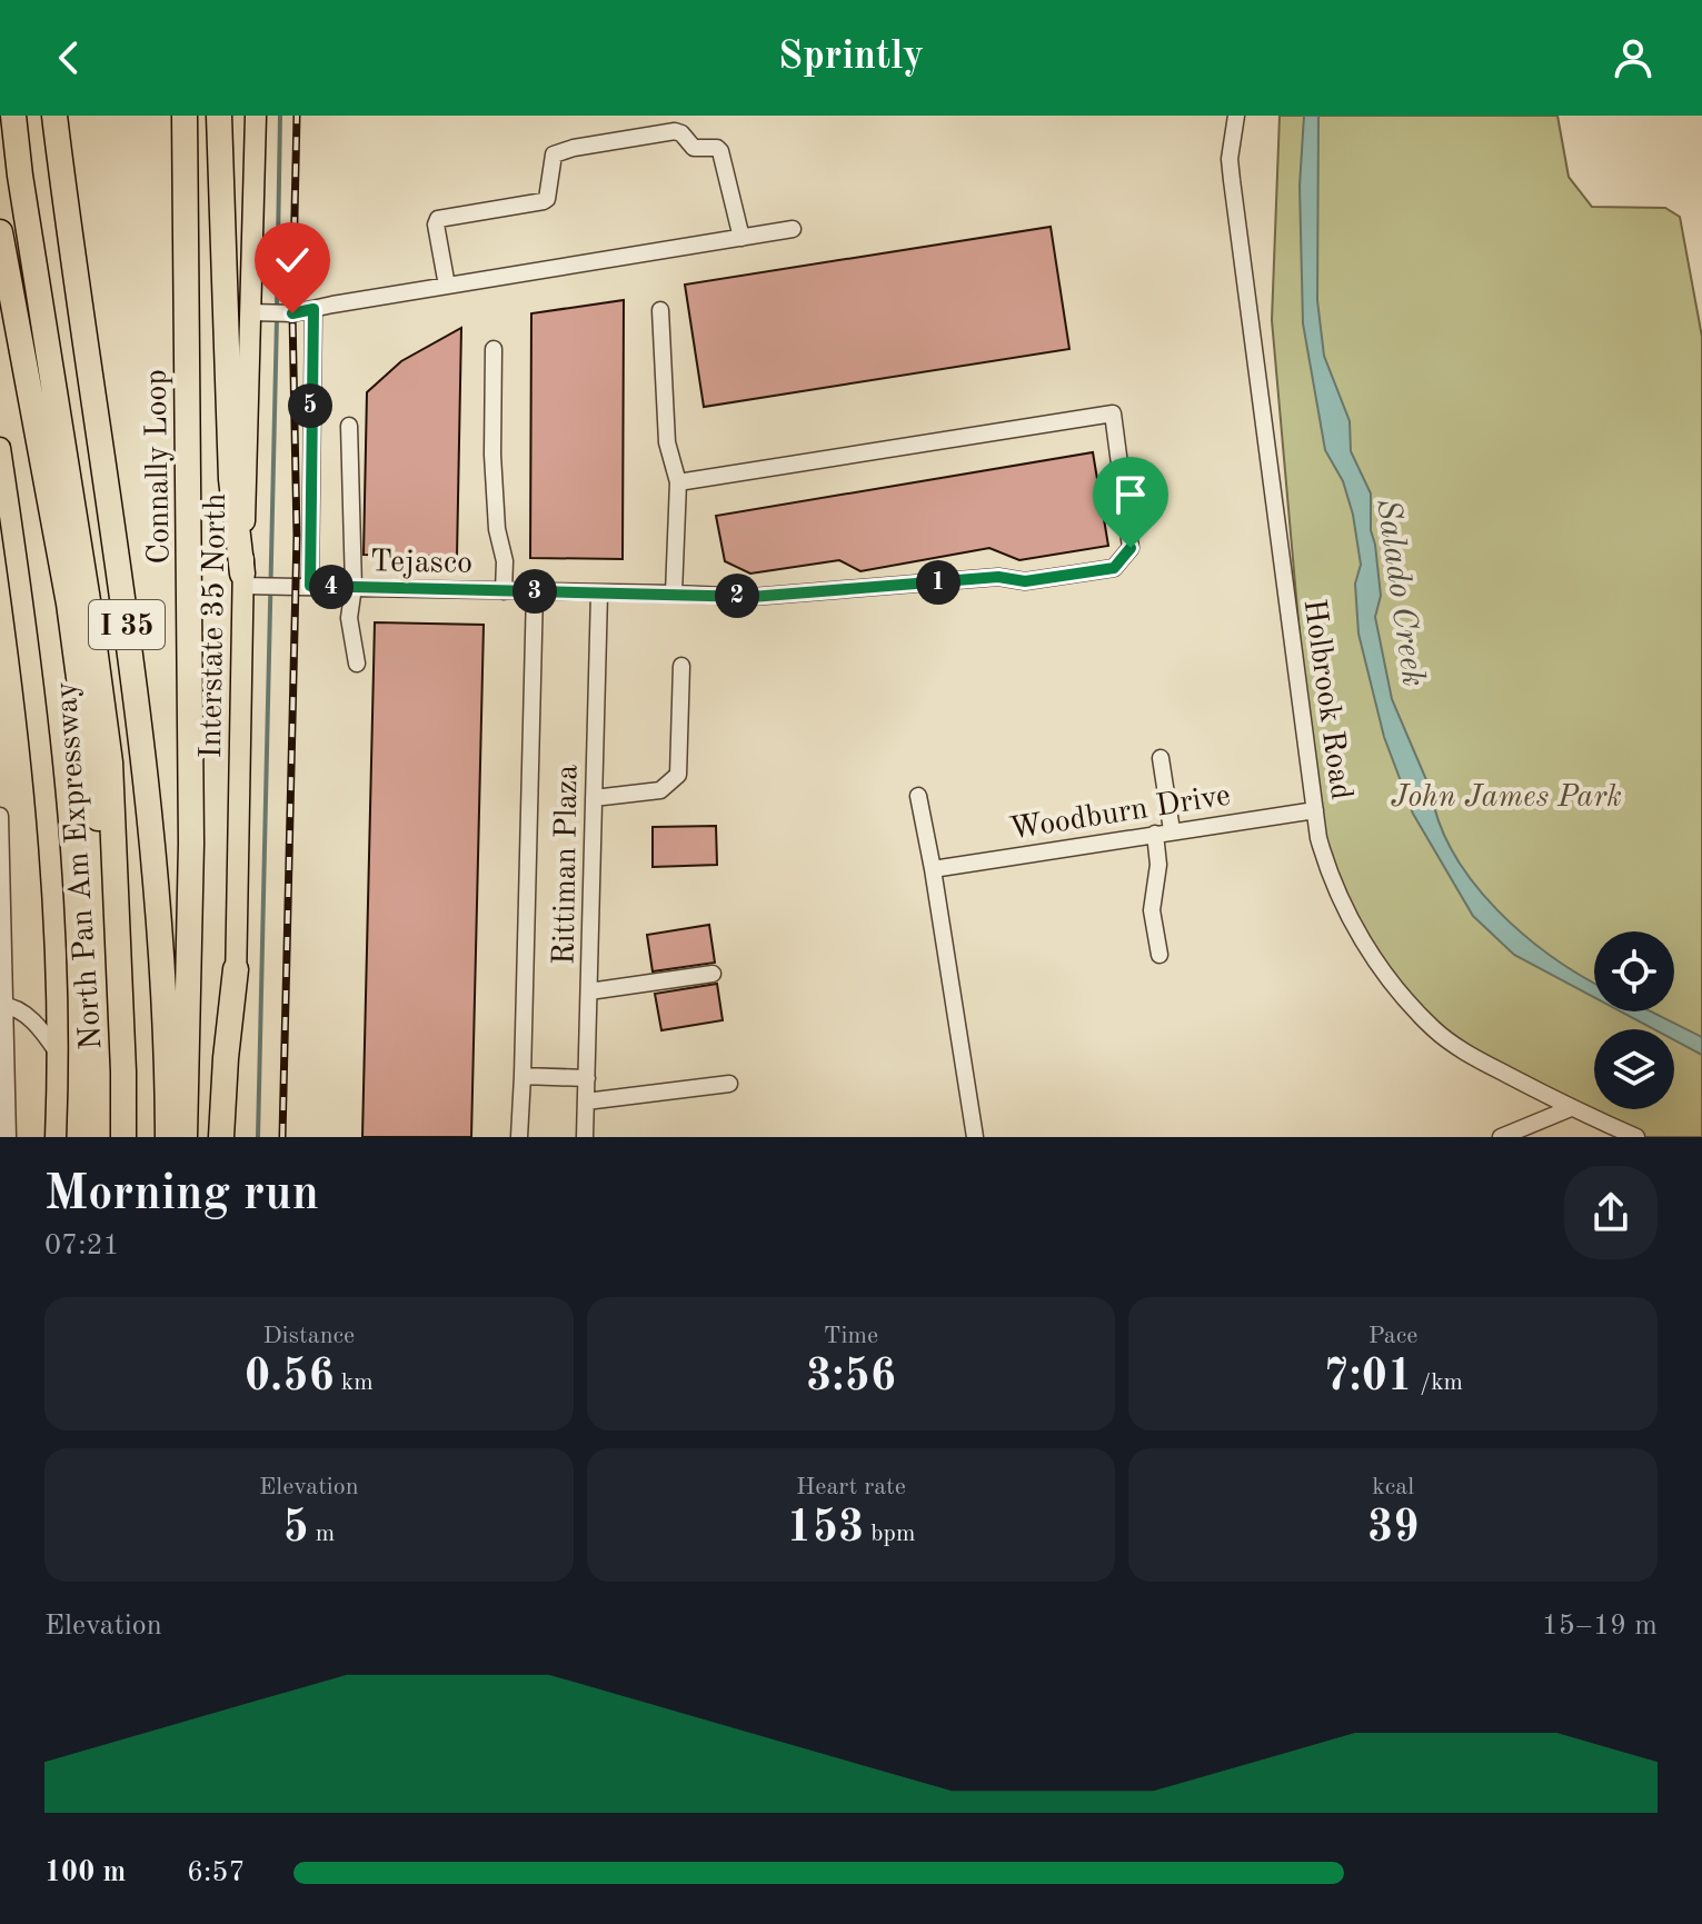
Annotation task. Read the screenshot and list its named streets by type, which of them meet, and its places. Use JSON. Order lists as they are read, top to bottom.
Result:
{
  "streets": {
    "highway": ["Connally Loop", "I 35", "North Pan Am Expressway"],
    "main road": ["Interstate 35 North"],
    "street": [
      "Tejasco",
      "Holbrook Road",
      "Woodburn Drive",
      "Rittiman Plaza"
    ]
  },
  "crossings": [
    ["Tejasco", "Interstate 35 North"],
    ["Tejasco", "Rittiman Plaza"],
    ["Holbrook Road", "Woodburn Drive"]
  ],
  "water": ["Salado Creek"],
  "parks": ["John James Park"],
  "page": {
    "header": "Sprintly",
    "pins": [
      "5",
      "1",
      "4",
      "3",
      "2"
    ],
    "heading": ["Morning run", "07:21"],
    "stats": [
      ["Distance", "0.56 km"],
      ["Time", "3:56"],
      ["Pace", "7:01 /km"],
      ["Elevation", "5 m"],
      ["Heart rate", "153 bpm"],
      ["kcal", "39"]
    ],
    "chart": ["Elevation", "15–19 m"],
    "list": [
      {
        "name": "100 m",
        "note": "6:57"
      }
    ]
  }
}
